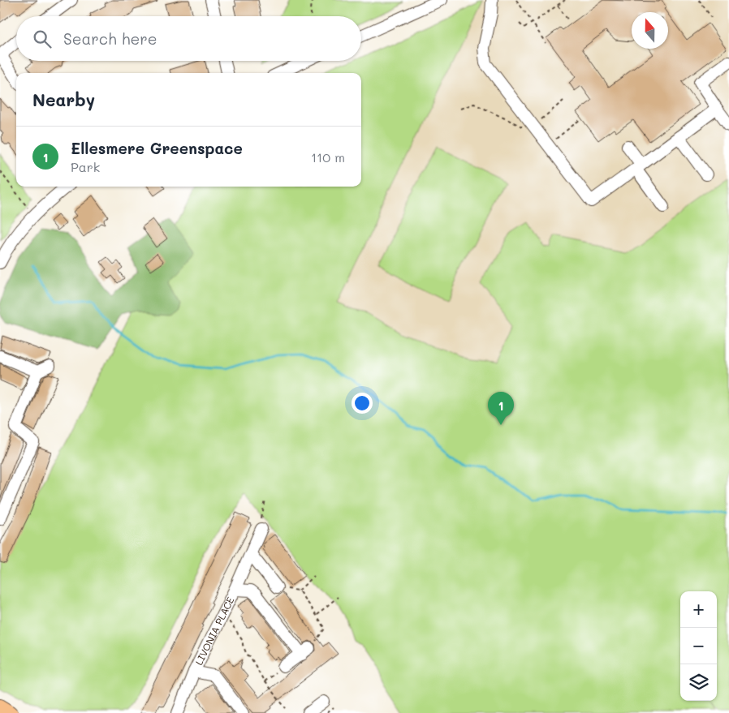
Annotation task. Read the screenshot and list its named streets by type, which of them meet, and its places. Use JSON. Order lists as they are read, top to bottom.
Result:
{
  "streets": {
    "street": ["LIVONIA PLACE"]
  },
  "north": "top",
  "page": {
    "search": "Search here",
    "heading": "Nearby",
    "list": [
      {
        "mark": "1",
        "name": "Ellesmere Greenspace",
        "note": "Park",
        "value": "110 m"
      }
    ],
    "pins": "1",
    "map_buttons": ["+", "−"]
  }
}
